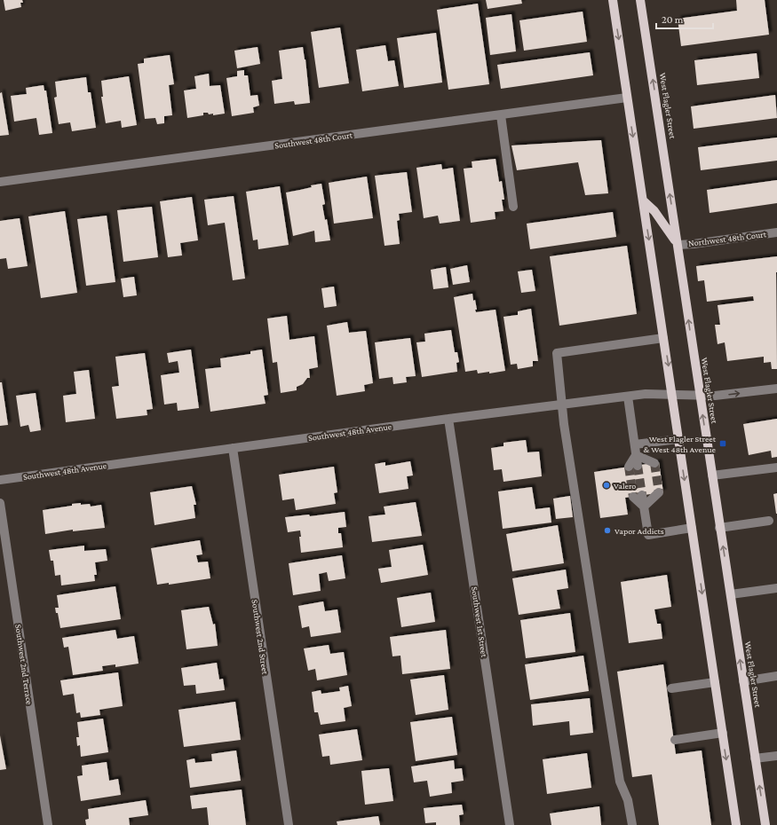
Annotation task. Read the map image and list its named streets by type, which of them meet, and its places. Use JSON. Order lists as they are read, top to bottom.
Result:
{
  "streets": {
    "main road": ["West Flagler Street"],
    "street": [
      "Southwest 48th Court",
      "Northwest 48th Court",
      "Southwest 48th Avenue",
      "Southwest 1st Street",
      "Southwest 2nd Street",
      "Southwest 2nd Terrace"
    ]
  },
  "crossings": [
    ["West Flagler Street", "Northwest 48th Court"],
    ["West Flagler Street", "Southwest 48th Avenue"],
    ["Southwest 48th Avenue", "Southwest 1st Street"],
    ["Southwest 48th Avenue", "Southwest 2nd Street"]
  ],
  "places": {
    "transit": ["West Flagler Street & West 48th Avenue"],
    "other": ["Valero", "Vapor Addicts"]
  },
  "scale_bar": "20 m"
}
